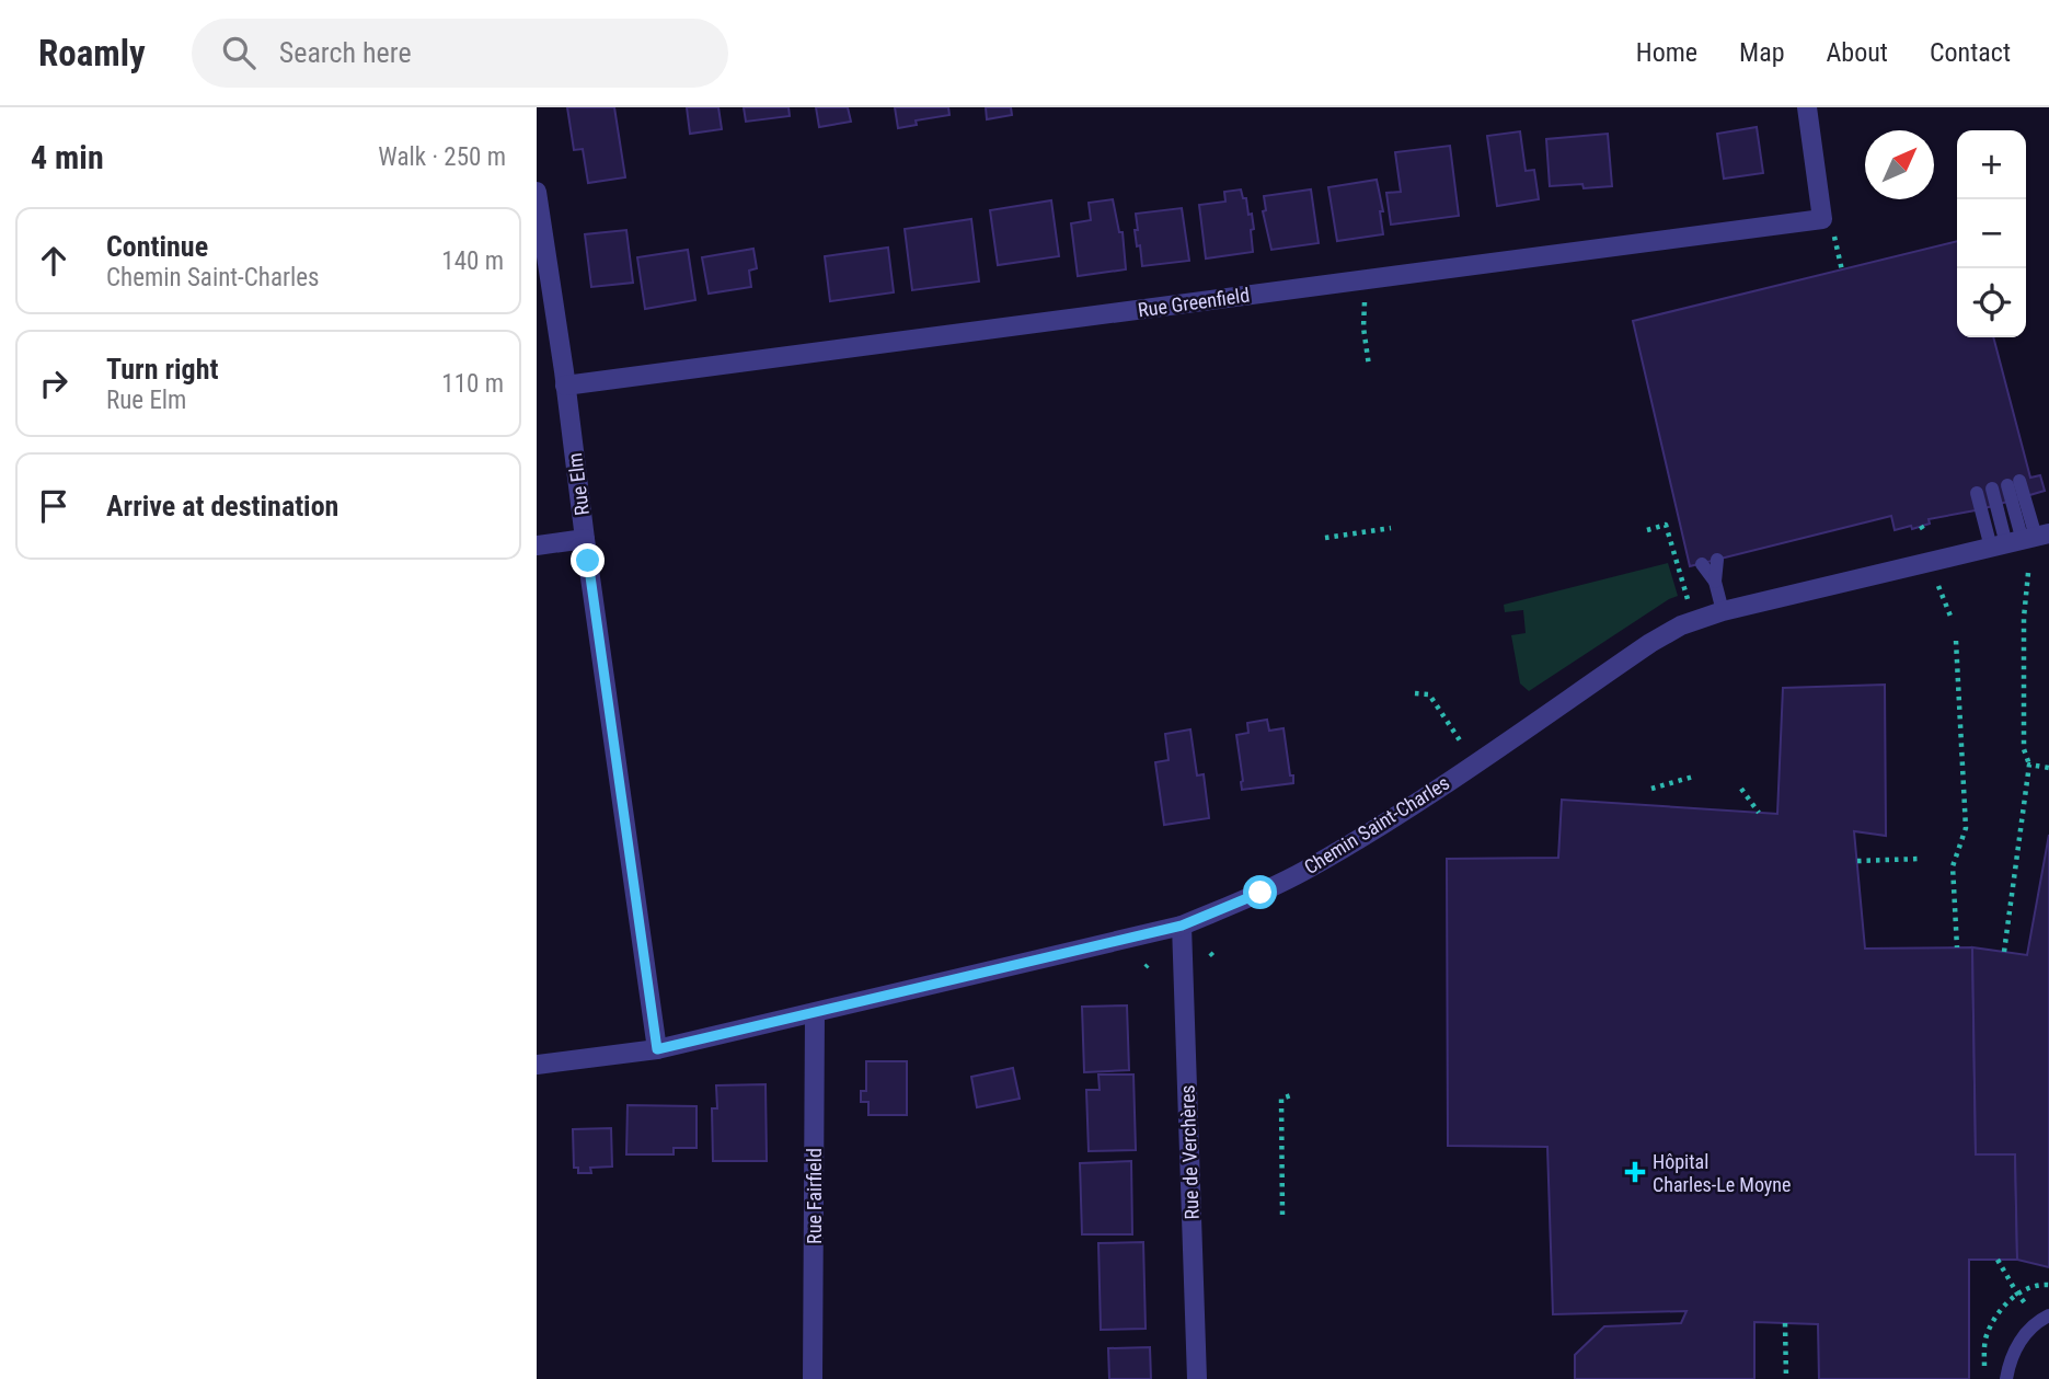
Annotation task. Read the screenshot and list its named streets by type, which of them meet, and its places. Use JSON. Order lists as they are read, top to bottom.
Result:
{
  "streets": {
    "street": [
      "Rue Greenfield",
      "Rue Elm",
      "Chemin Saint-Charles",
      "Rue de Verchères",
      "Rue Fairfield"
    ]
  },
  "crossings": [
    ["Rue Greenfield", "Rue Elm"],
    ["Rue Elm", "Chemin Saint-Charles"],
    ["Chemin Saint-Charles", "Rue de Verchères"],
    ["Chemin Saint-Charles", "Rue Fairfield"]
  ],
  "places": {
    "health": ["Hôpital Charles-Le Moyne"]
  },
  "north": "top right",
  "page": {
    "header": "Roamly",
    "search": "Search here",
    "nav": [
      "Home",
      "Map",
      "About",
      "Contact"
    ],
    "heading": ["4 min", "Walk · 250 m"],
    "map_buttons": ["+", "−"],
    "list": [
      ["Continue", "Chemin Saint-Charles", "140 m"],
      ["Turn right", "Rue Elm", "110 m"],
      "Arrive at destination"
    ]
  }
}
